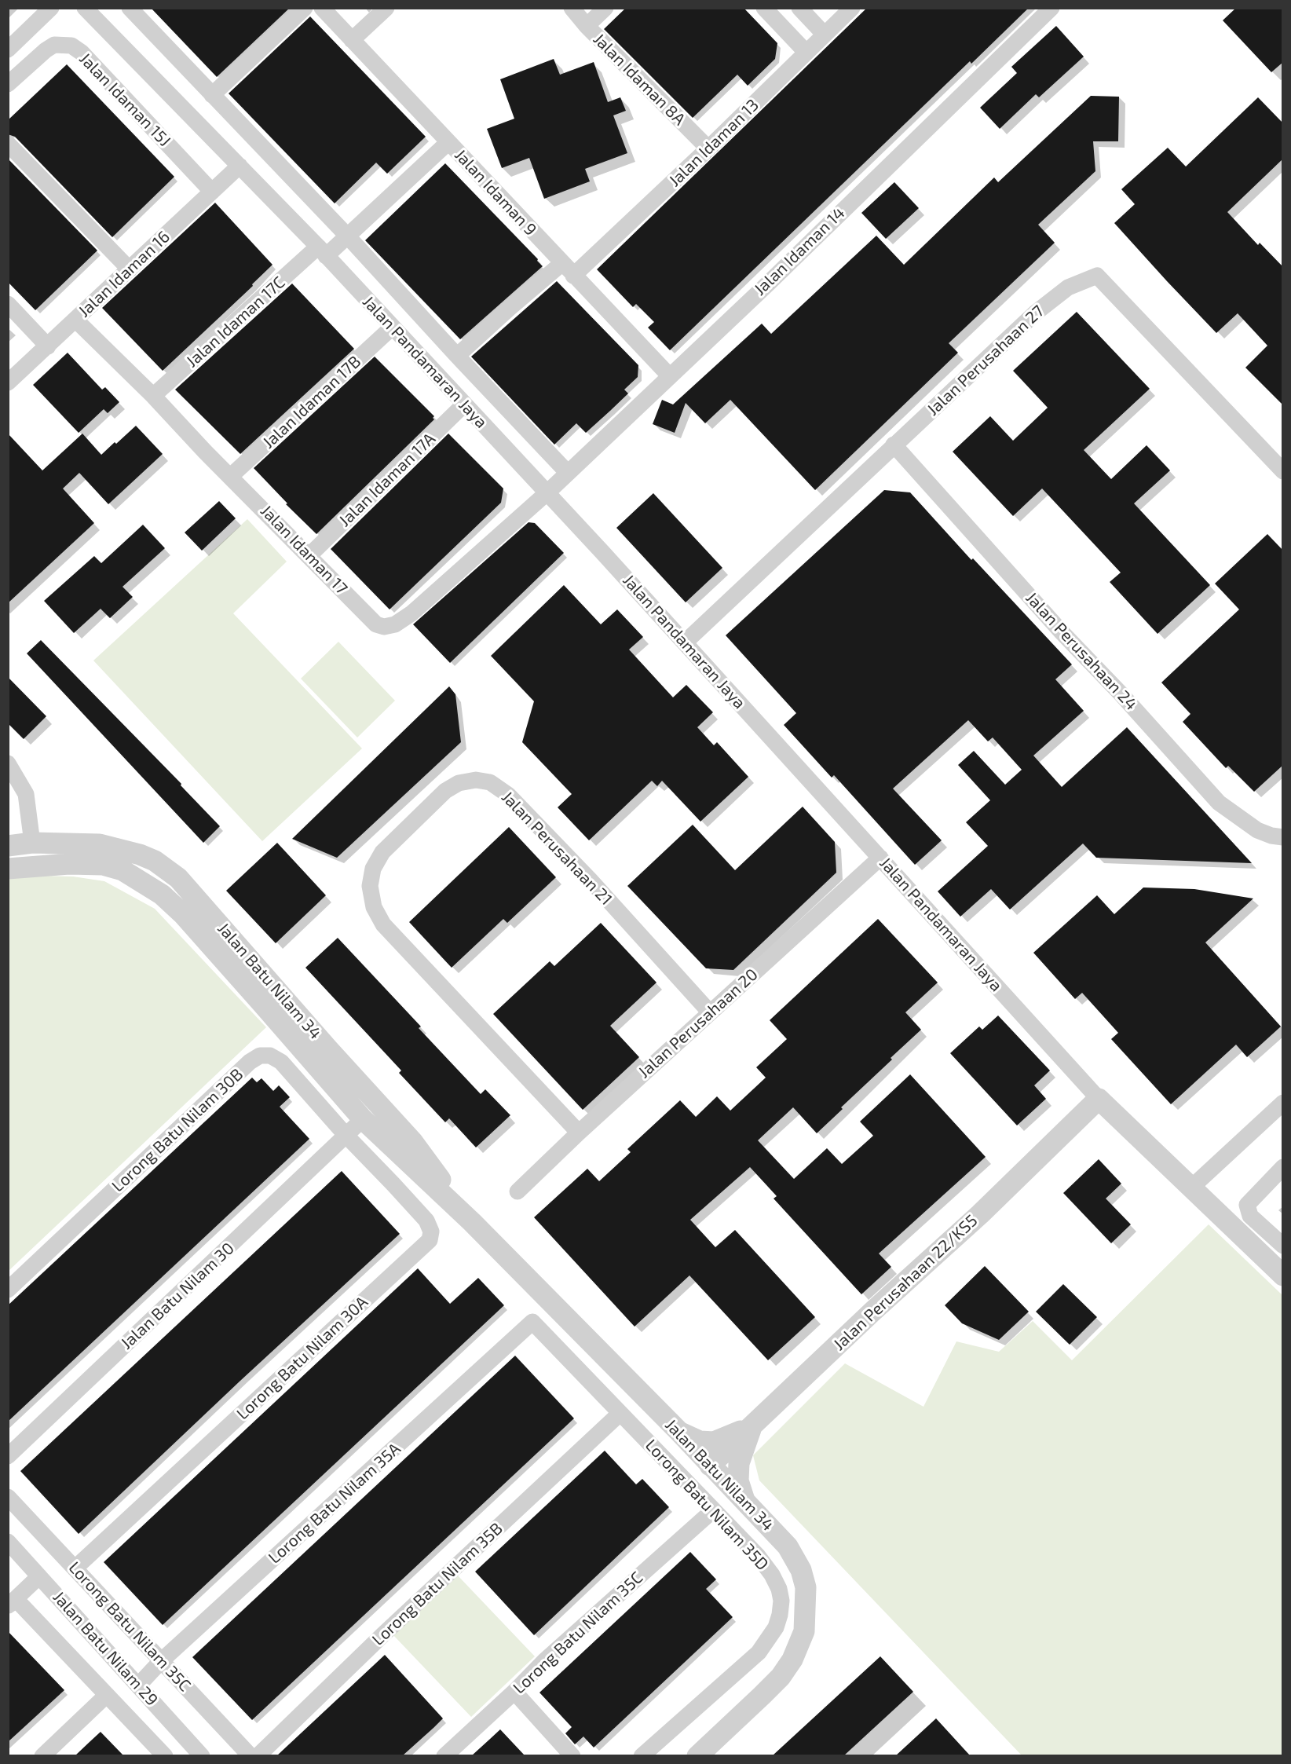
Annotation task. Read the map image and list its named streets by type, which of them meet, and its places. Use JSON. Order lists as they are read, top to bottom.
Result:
{
  "streets": {
    "street": [
      "Jalan Idaman 8A",
      "Jalan Idaman 15J",
      "Jalan Idaman 13",
      "Jalan Idaman 9",
      "Jalan Idaman 14",
      "Jalan Idaman 16",
      "Jalan Idaman 17C",
      "Jalan Perusahaan 27",
      "Jalan Pandamaran Jaya",
      "Jalan Idaman 17B",
      "Jalan Idaman 17A",
      "Jalan Idaman 17",
      "Jalan Perusahaan 24",
      "Jalan Perusahaan 21",
      "Jalan Batu Nilam 34",
      "Jalan Perusahaan 20",
      "Lorong Batu Nilam 30B",
      "Jalan Perusahaan 22/KS5",
      "Jalan Batu Nilam 30",
      "Lorong Batu Nilam 30A",
      "Lorong Batu Nilam 35A",
      "Lorong Batu Nilam 35D",
      "Lorong Batu Nilam 35B",
      "Lorong Batu Nilam 35C",
      "Jalan Batu Nilam 29"
    ]
  },
  "crossings": [
    ["Jalan Idaman 8A", "Jalan Idaman 13"],
    ["Jalan Idaman 15J", "Jalan Idaman 16"],
    ["Jalan Idaman 13", "Jalan Idaman 9"],
    ["Jalan Idaman 13", "Jalan Pandamaran Jaya"],
    ["Jalan Idaman 9", "Jalan Idaman 14"],
    ["Jalan Idaman 9", "Jalan Idaman 17C"],
    ["Jalan Idaman 14", "Jalan Pandamaran Jaya"],
    ["Jalan Idaman 14", "Jalan Idaman 17"],
    ["Jalan Idaman 16", "Jalan Pandamaran Jaya"],
    ["Jalan Idaman 16", "Jalan Idaman 17"],
    ["Jalan Idaman 17C", "Jalan Pandamaran Jaya"],
    ["Jalan Idaman 17C", "Jalan Idaman 17"],
    ["Jalan Perusahaan 27", "Jalan Pandamaran Jaya"],
    ["Jalan Perusahaan 27", "Jalan Perusahaan 24"],
    ["Jalan Pandamaran Jaya", "Jalan Idaman 17B"],
    ["Jalan Pandamaran Jaya", "Jalan Idaman 17A"],
    ["Jalan Pandamaran Jaya", "Jalan Idaman 17"],
    ["Jalan Pandamaran Jaya", "Jalan Perusahaan 20"],
    ["Jalan Pandamaran Jaya", "Jalan Perusahaan 22/KS5"],
    ["Jalan Idaman 17B", "Jalan Idaman 17"],
    ["Jalan Idaman 17A", "Jalan Idaman 17"],
    ["Jalan Perusahaan 21", "Jalan Perusahaan 20"],
    ["Jalan Batu Nilam 34", "Jalan Perusahaan 22/KS5"],
    ["Jalan Batu Nilam 34", "Jalan Batu Nilam 30"],
    ["Lorong Batu Nilam 30B", "Jalan Batu Nilam 30"],
    ["Lorong Batu Nilam 30B", "Lorong Batu Nilam 30A"],
    ["Jalan Batu Nilam 30", "Lorong Batu Nilam 30A"],
    ["Lorong Batu Nilam 30A", "Lorong Batu Nilam 35C"],
    ["Lorong Batu Nilam 35A", "Lorong Batu Nilam 35D"],
    ["Lorong Batu Nilam 35A", "Lorong Batu Nilam 35C"],
    ["Lorong Batu Nilam 35A", "Jalan Batu Nilam 29"],
    ["Lorong Batu Nilam 35D", "Lorong Batu Nilam 35B"],
    ["Lorong Batu Nilam 35D", "Lorong Batu Nilam 35C"]
  ]
}
